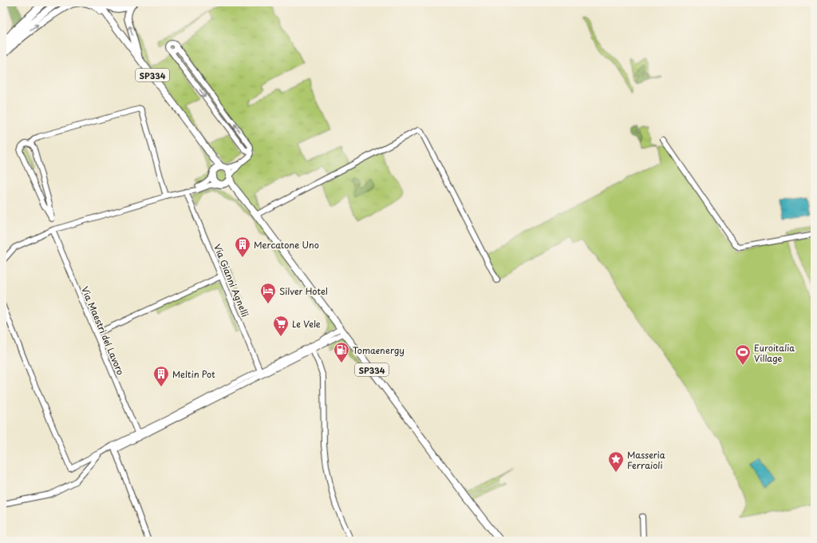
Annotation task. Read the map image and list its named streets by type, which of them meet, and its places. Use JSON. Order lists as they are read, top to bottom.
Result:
{
  "streets": {
    "main road": ["SP334"],
    "street": ["Via Gianni Agnelli", "Via Maestri del Lavoro"]
  },
  "places": {
    "building": ["Mercatone Uno", "Meltin Pot"],
    "hotel": ["Silver Hotel"],
    "supermarket": ["Le Vele"],
    "fuel station": ["Tomaenergy"],
    "sports": ["Euroitalia Village"],
    "place": ["Masseria Ferraioli"]
  }
}
